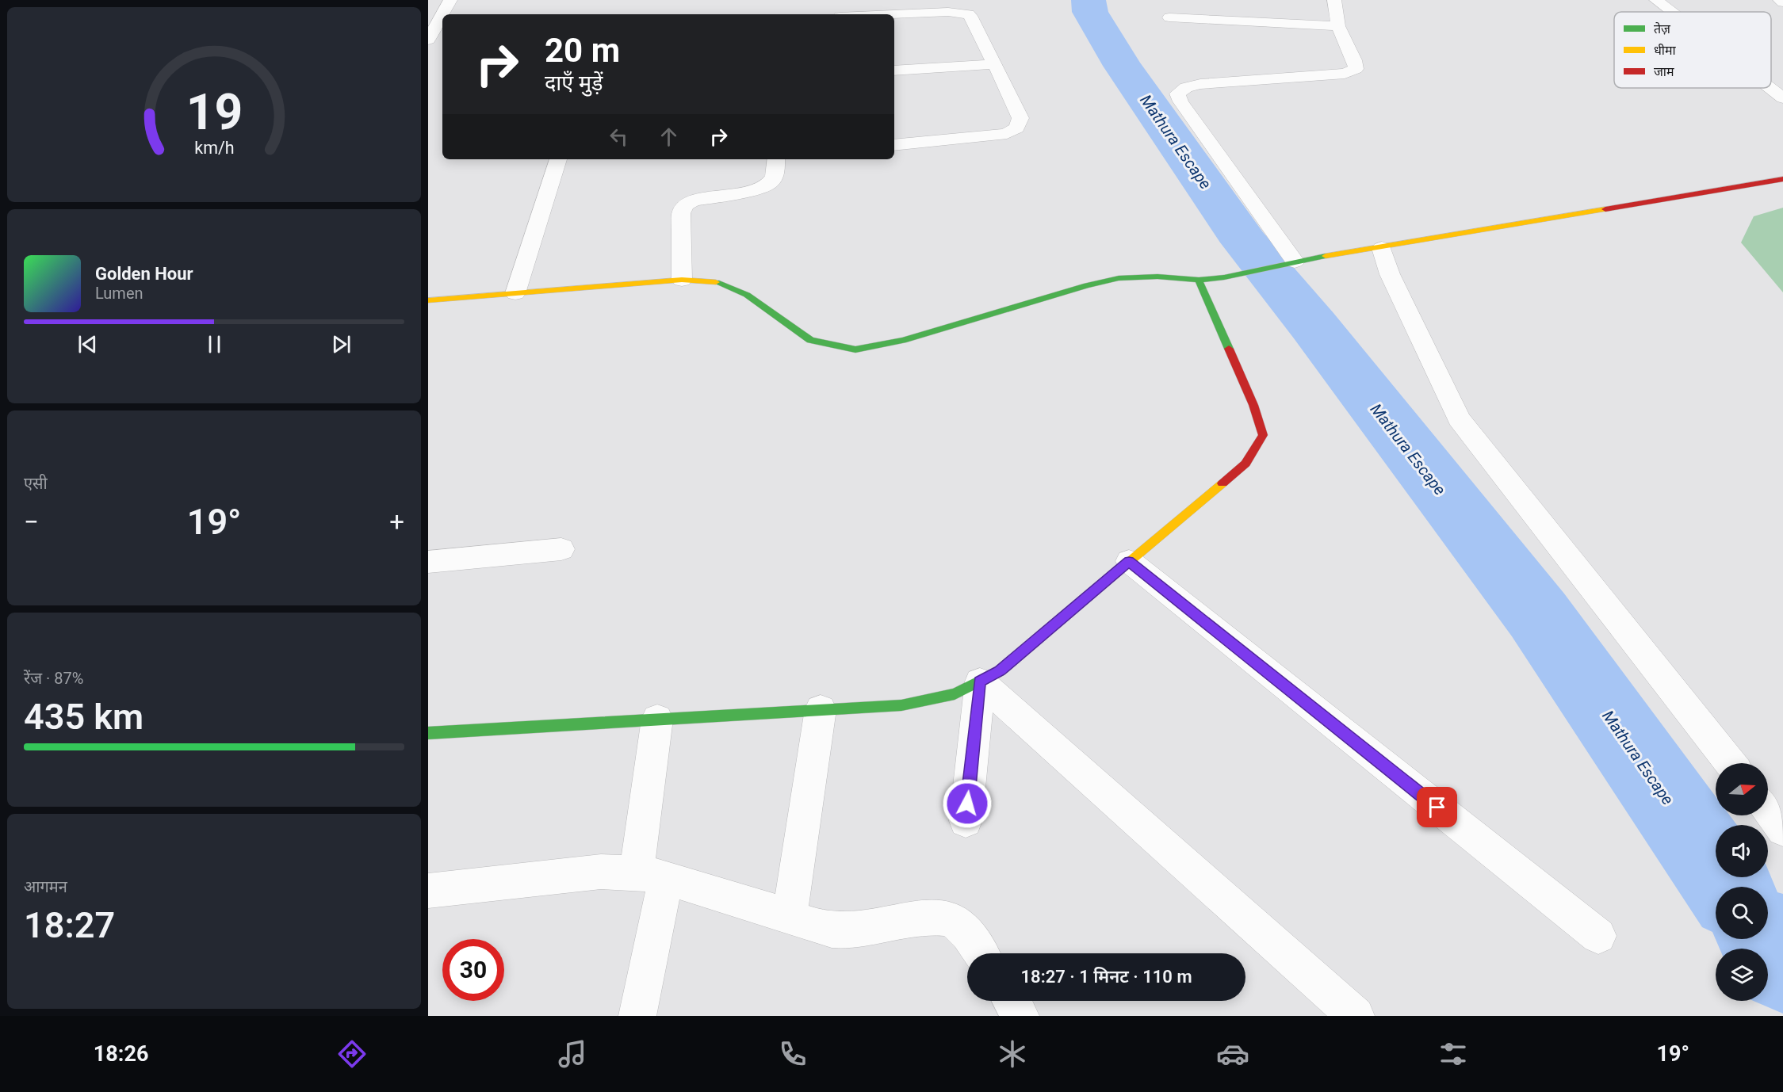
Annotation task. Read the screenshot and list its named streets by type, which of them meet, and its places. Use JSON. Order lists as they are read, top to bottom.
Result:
{
  "water": ["Mathura Escape"],
  "legend": ["तेज़", "धीमा", "जाम"],
  "north": "right",
  "page": {
    "turn": ["20 m", "दाएँ मुड़ें"],
    "song": ["Golden Hour", "Lumen"],
    "tile": [
      "एसी",
      ["रेंज · 87%", "435 km"],
      ["आगमन", "18:27"]
    ],
    "heat": ["−", "19°", "+"],
    "limit": "30",
    "trip": "18:27 · 1 मिनट · 110 m",
    "tabs": ["18:26", "19°"],
    "gauge": ["19", "km/h"]
  }
}
